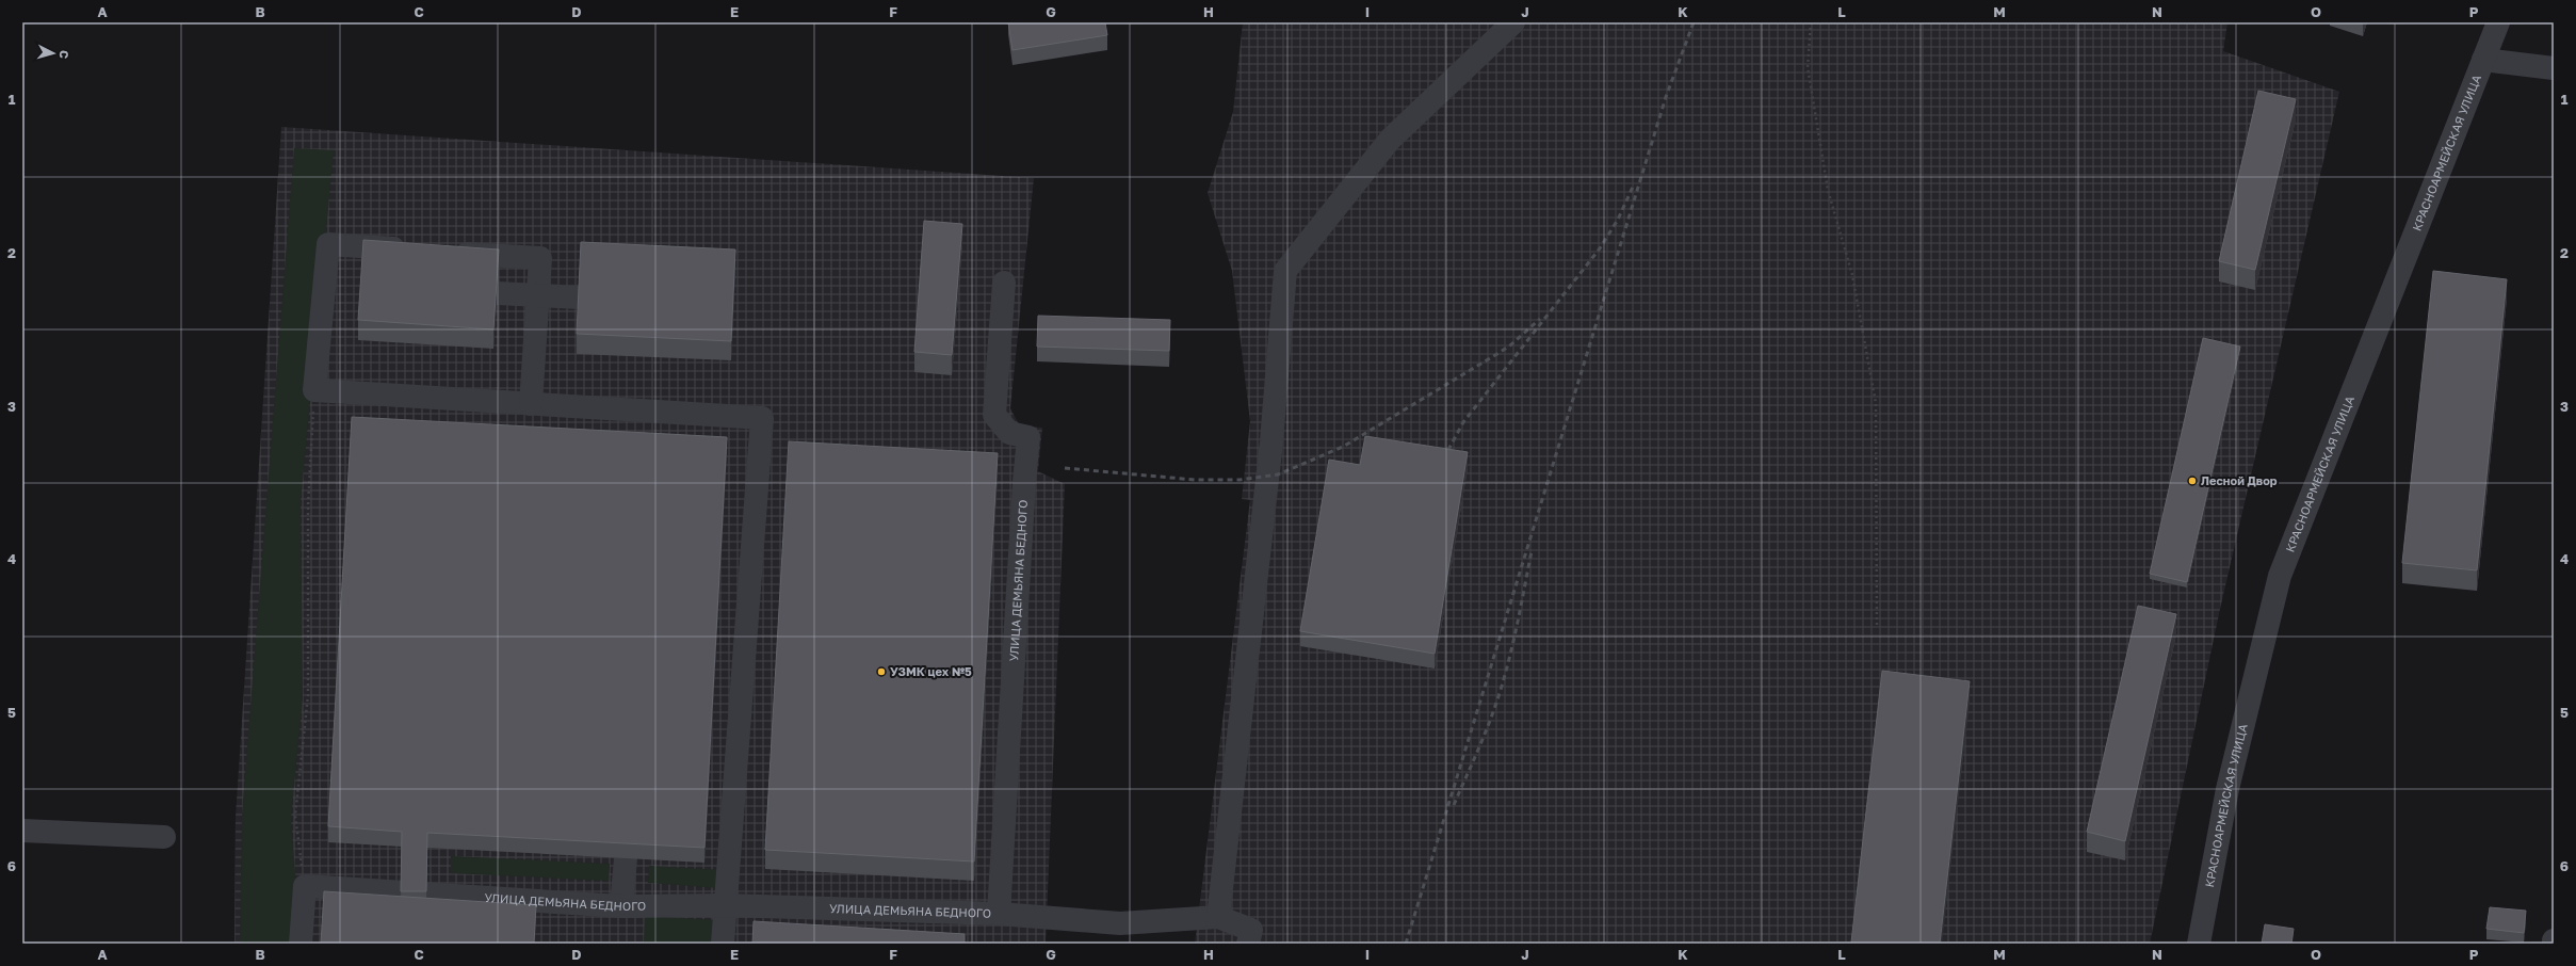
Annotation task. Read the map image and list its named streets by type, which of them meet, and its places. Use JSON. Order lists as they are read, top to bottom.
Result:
{
  "streets": {
    "street": ["КРАСНОАРМЕЙСКАЯ УЛИЦА", "УЛИЦА ДЕМЬЯНА БЕДНОГО"]
  },
  "places": ["Лесной Двор", "УЗМК цех №5"],
  "north": "right",
  "grid": {
    "columns": [
      "A",
      "B",
      "C",
      "D",
      "E",
      "F",
      "G",
      "H",
      "I",
      "J",
      "K",
      "L",
      "M",
      "N",
      "O",
      "P"
    ],
    "rows": [
      "1",
      "2",
      "3",
      "4",
      "5",
      "6"
    ]
  }
}
